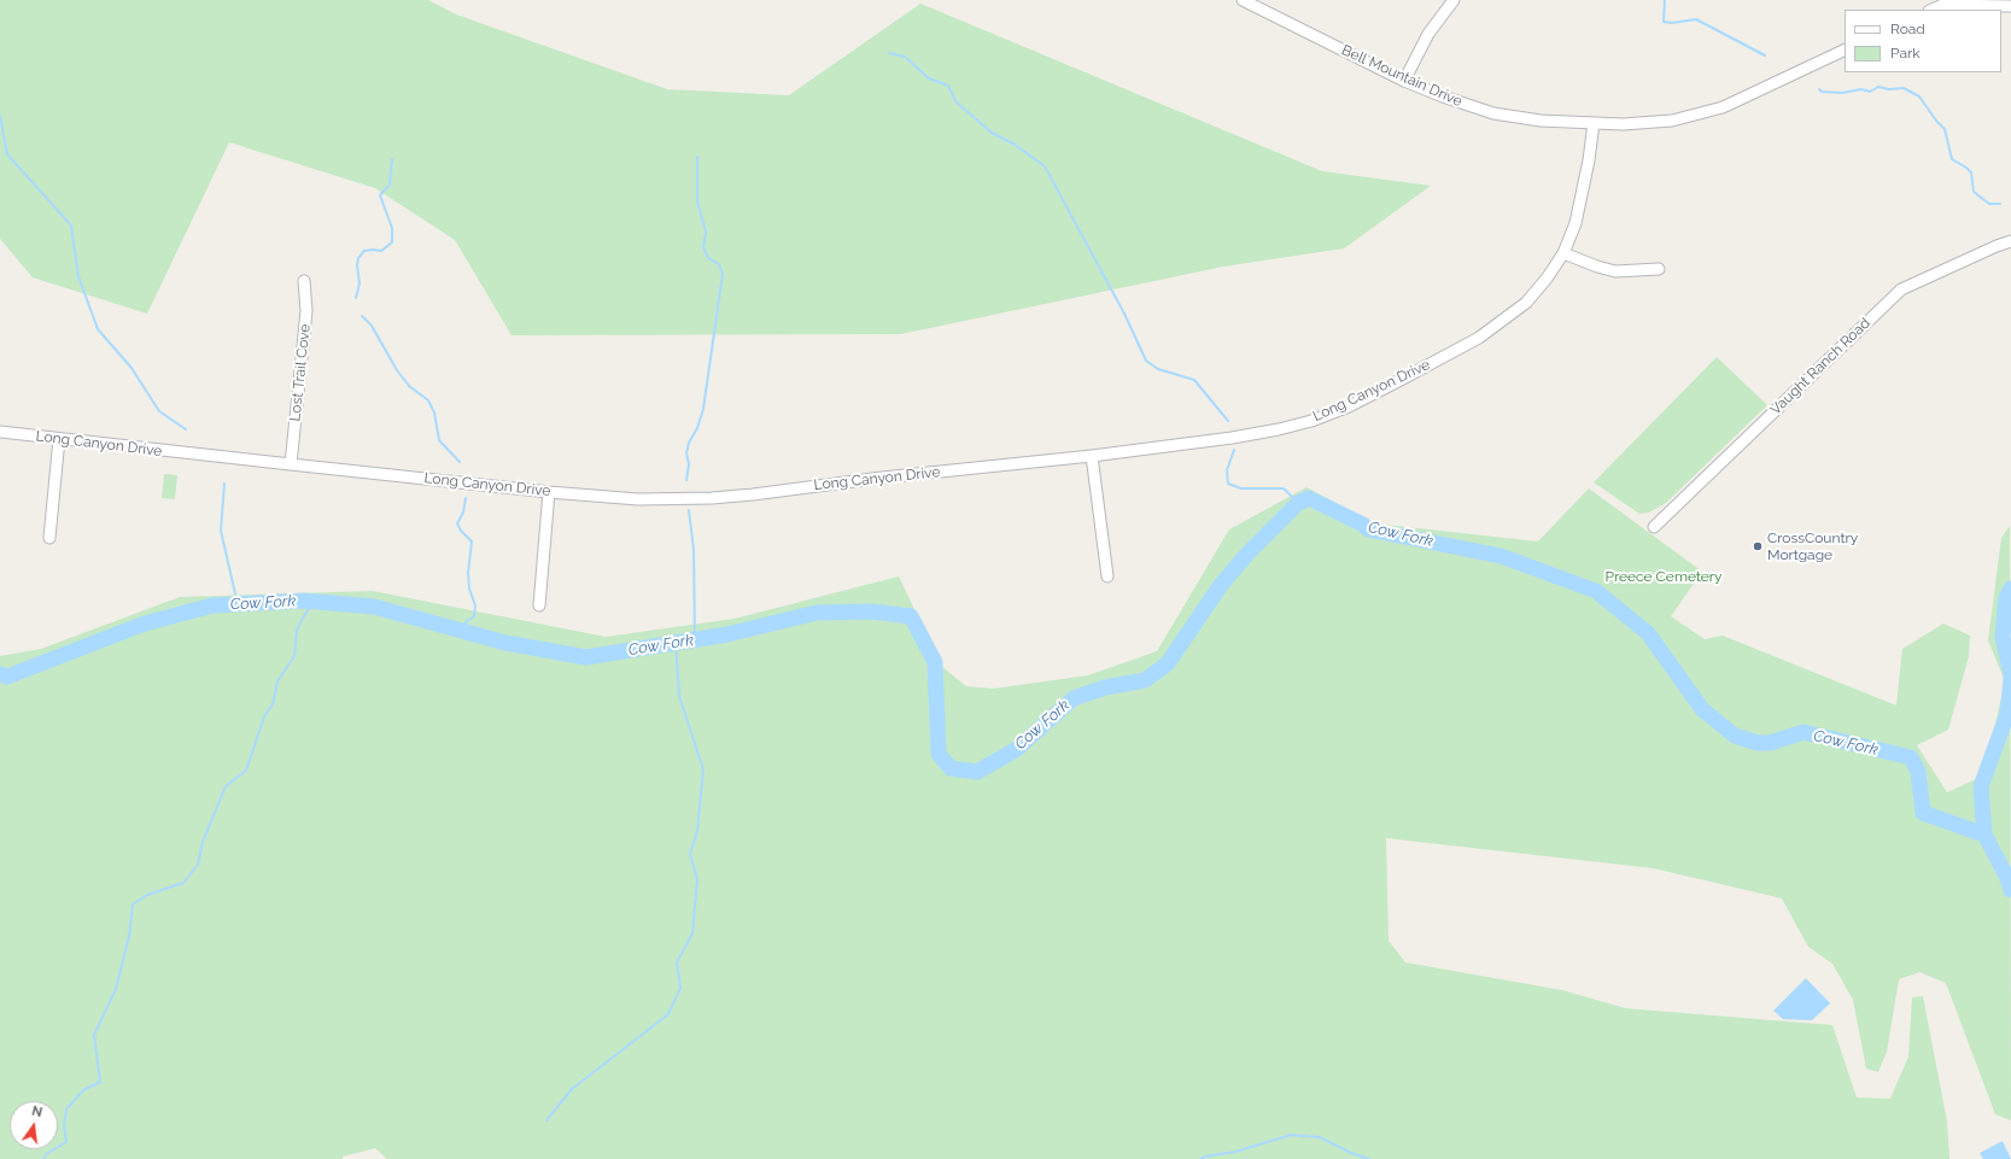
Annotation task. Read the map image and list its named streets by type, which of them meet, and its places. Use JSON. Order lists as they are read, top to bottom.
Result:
{
  "streets": {
    "street": [
      "Bell Mountain Drive",
      "Vaught Ranch Road",
      "Lost Trail Cove",
      "Long Canyon Drive"
    ]
  },
  "crossings": [
    ["Bell Mountain Drive", "Long Canyon Drive"],
    ["Lost Trail Cove", "Long Canyon Drive"]
  ],
  "water": ["Cow Fork"],
  "parks": ["Preece Cemetery"],
  "places": ["CrossCountry Mortgage"],
  "legend": ["Road", "Park"],
  "north": "top"
}
